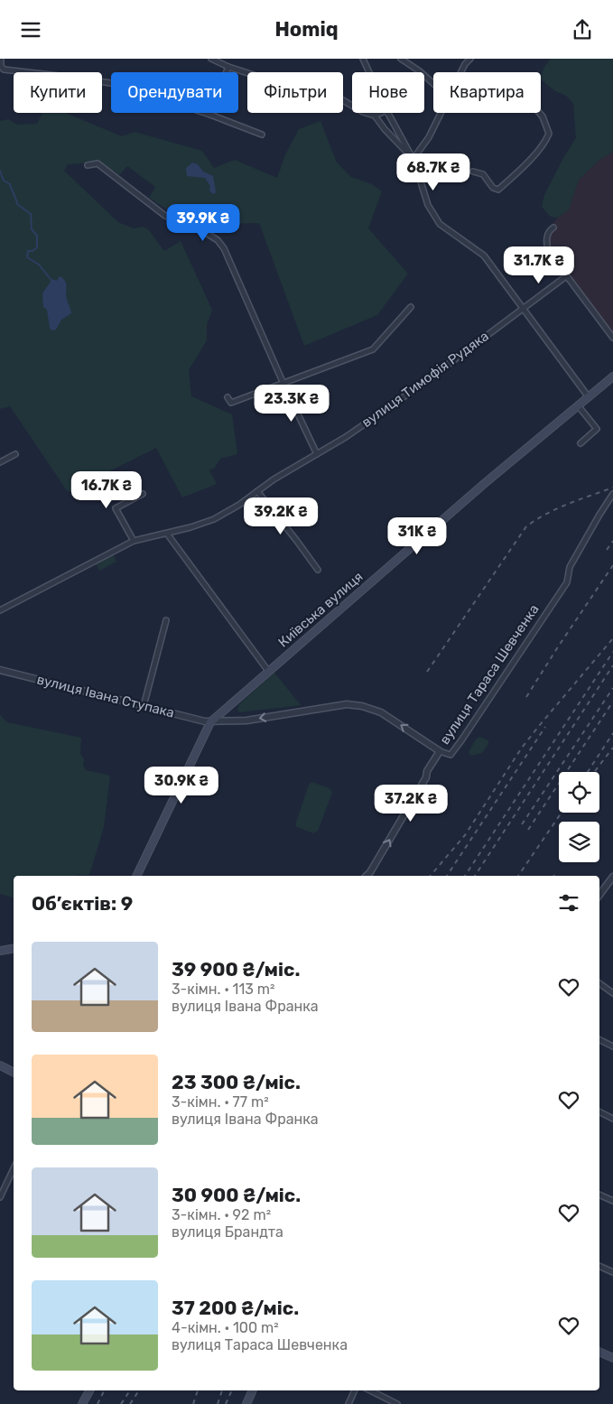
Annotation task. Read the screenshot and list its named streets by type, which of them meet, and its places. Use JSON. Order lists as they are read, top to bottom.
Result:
{
  "streets": {
    "main road": ["Київська вулиця"],
    "street": ["вулиця Тимофія Рудяка", "вулиця Тараса Шевченка", "вулиця Івана Ступака"]
  },
  "crossings": [
    ["Київська вулиця", "вулиця Івана Ступака"],
    ["вулиця Тараса Шевченка", "вулиця Івана Ступака"]
  ],
  "one_way": ["вулиця Івана Ступака"],
  "page": {
    "header": "Homiq",
    "chip": [
      "Купити",
      "Орендувати",
      "Фільтри",
      "Нове",
      "Квартира"
    ],
    "price": [
      "68.7K ₴",
      "39.9K ₴",
      "31.7K ₴",
      "23.3K ₴",
      "16.7K ₴",
      "39.2K ₴",
      "31K ₴",
      "30.9K ₴",
      "37.2K ₴"
    ],
    "heading": "Об’єктів: 9",
    "list": [
      {
        "name": "39 900 ₴/міс.",
        "note": "3-кімн. · 113 m² · вулиця Івана Франка"
      },
      {
        "name": "23 300 ₴/міс.",
        "note": "3-кімн. · 77 m² · вулиця Івана Франка"
      },
      {
        "name": "30 900 ₴/міс.",
        "note": "3-кімн. · 92 m² · вулиця Брандта"
      },
      {
        "name": "37 200 ₴/міс.",
        "note": "4-кімн. · 100 m² · вулиця Тараса Шевченка"
      }
    ]
  }
}
